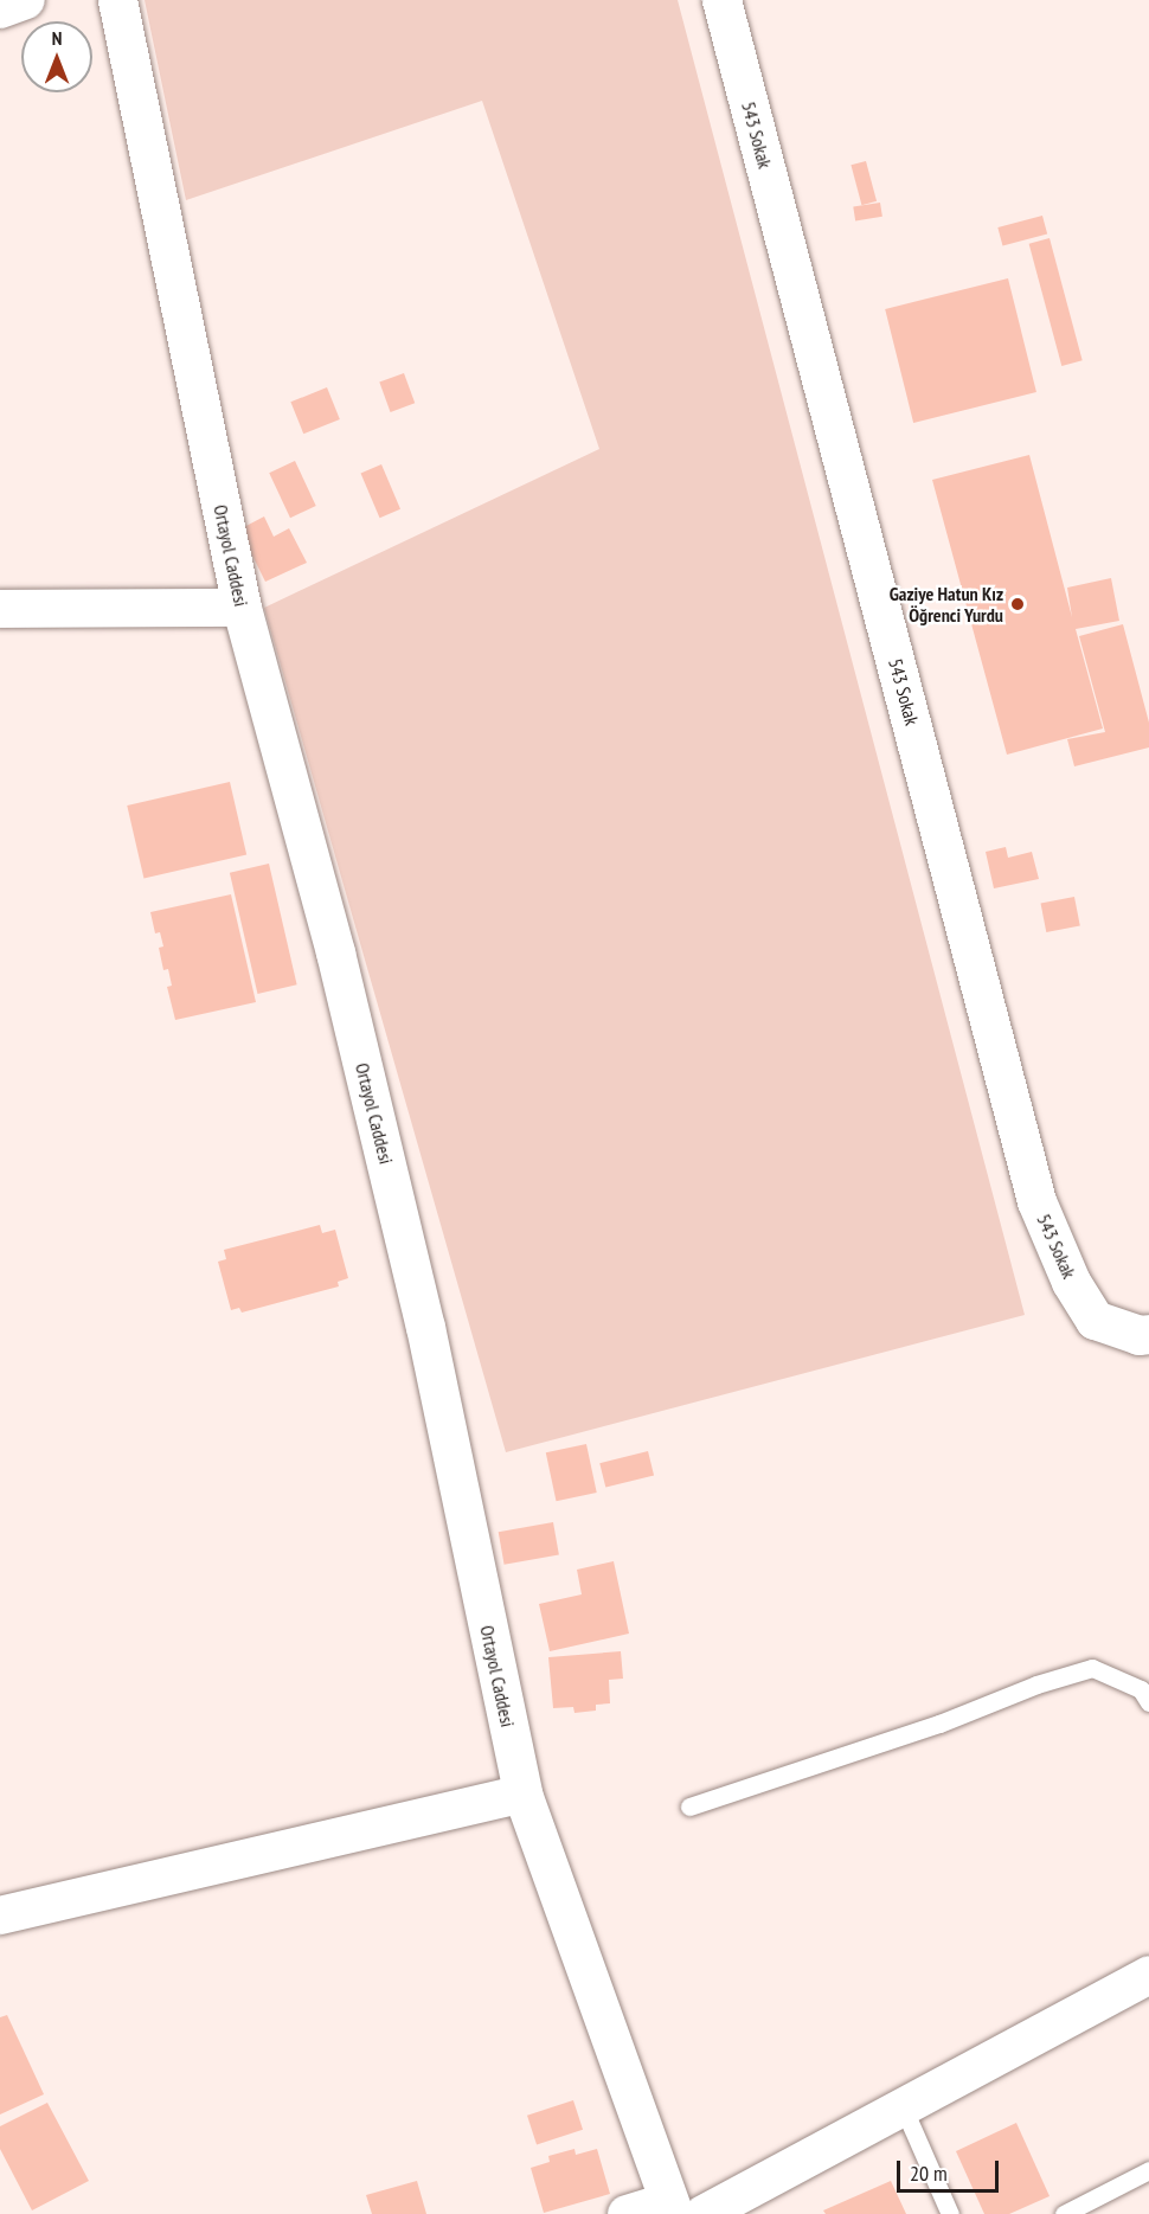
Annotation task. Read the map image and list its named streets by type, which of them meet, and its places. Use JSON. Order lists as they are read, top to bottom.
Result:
{
  "streets": {
    "street": ["543 Sokak", "Ortayol Caddesi"]
  },
  "places": ["Gaziye Hatun Kız Öğrenci Yurdu"],
  "scale_bar": "20 m",
  "north": "top"
}
